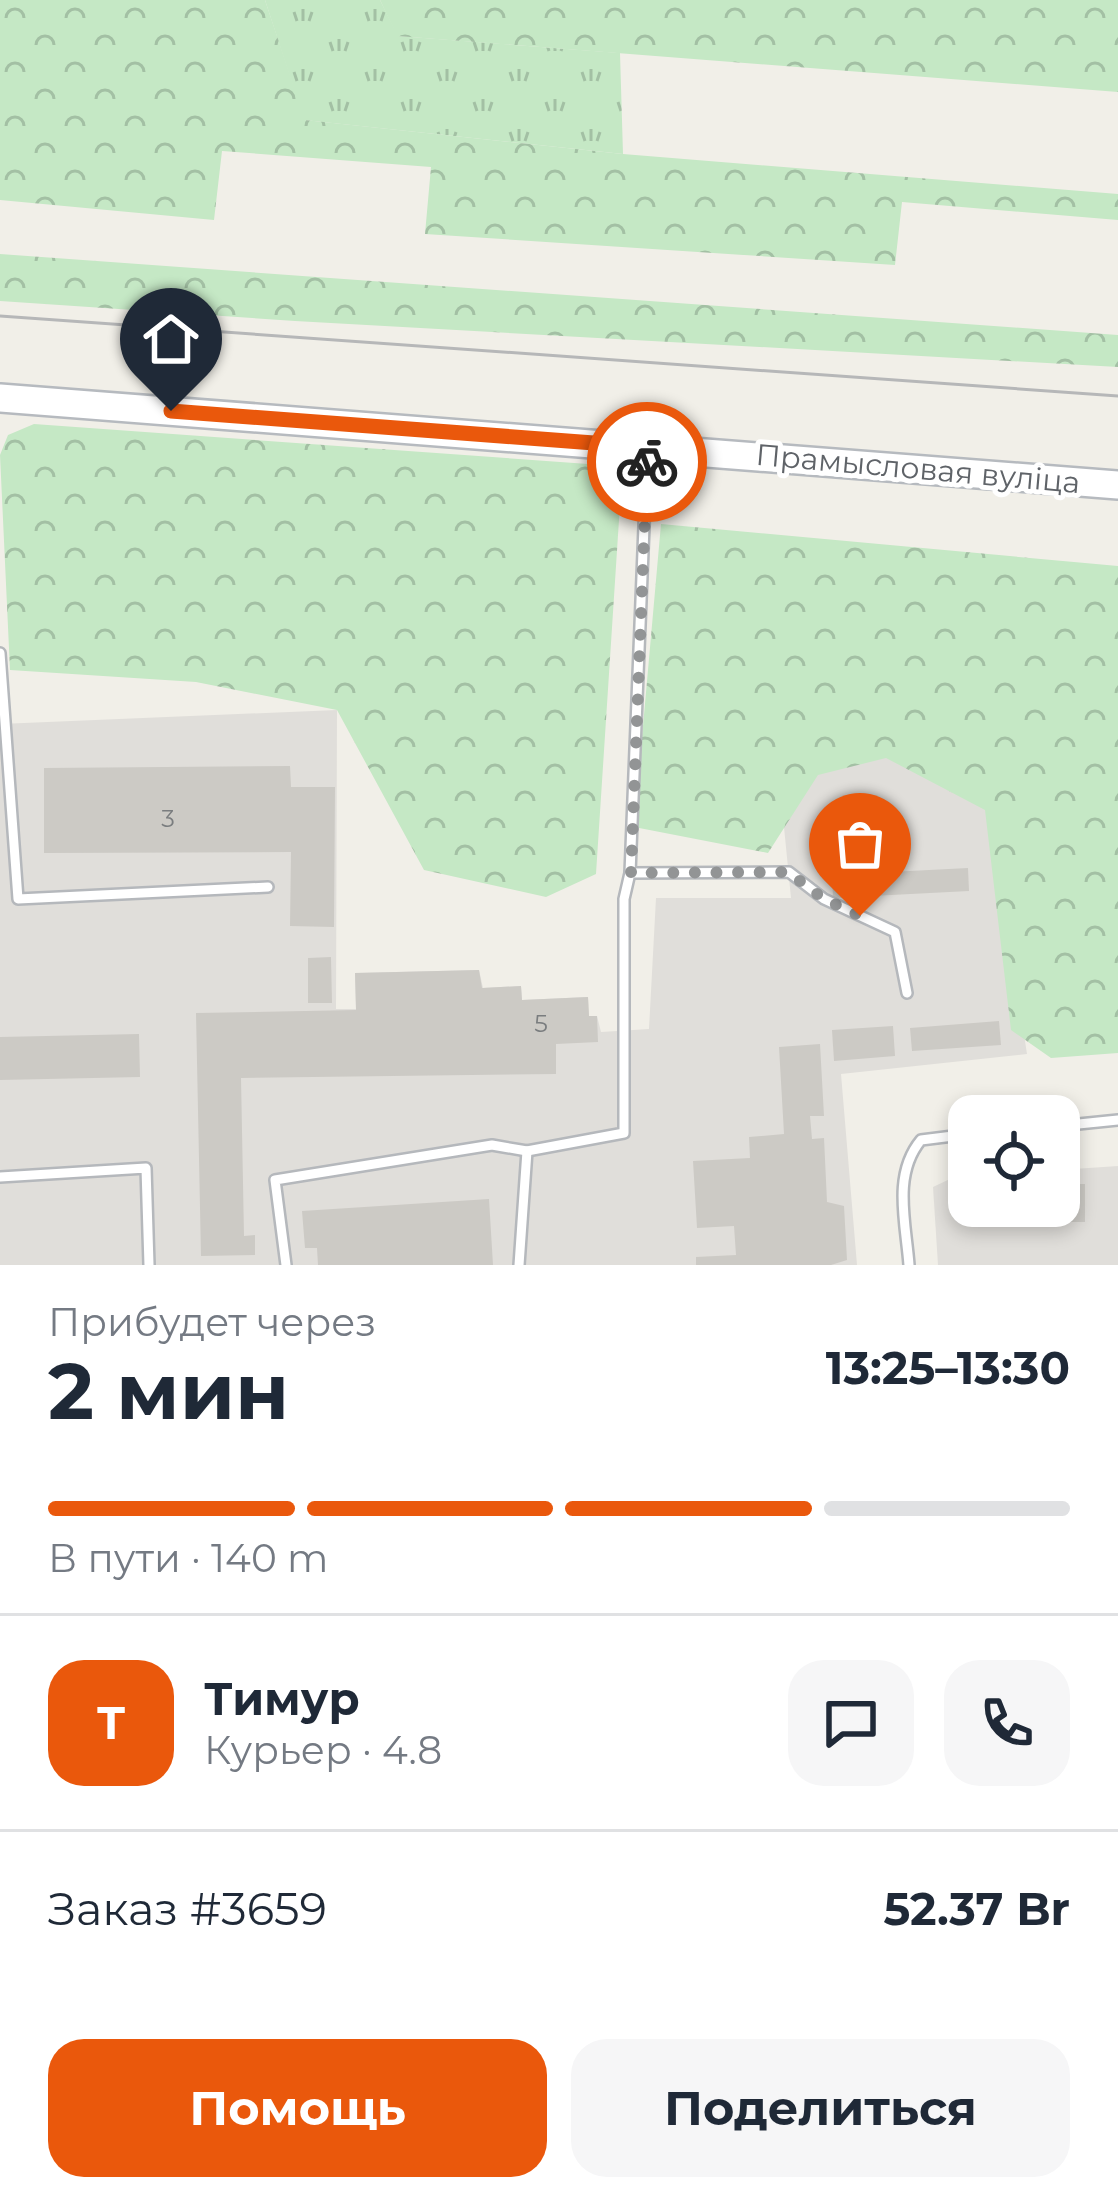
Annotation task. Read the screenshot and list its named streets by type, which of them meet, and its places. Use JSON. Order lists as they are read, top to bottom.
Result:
{
  "streets": {
    "main road": ["Прамысловая вуліца"]
  },
  "house_numbers": ["3", "5"],
  "page": {
    "heading": ["2 мин", "Прибудет через", "13:25–13:30"],
    "panel": [
      "Тимур",
      "Курьер · 4.8",
      "Заказ #3659",
      "52.37 Br"
    ],
    "bar": "В пути · 140 m",
    "round": "Т",
    "buttons": ["Помощь", "Поделиться"]
  }
}
